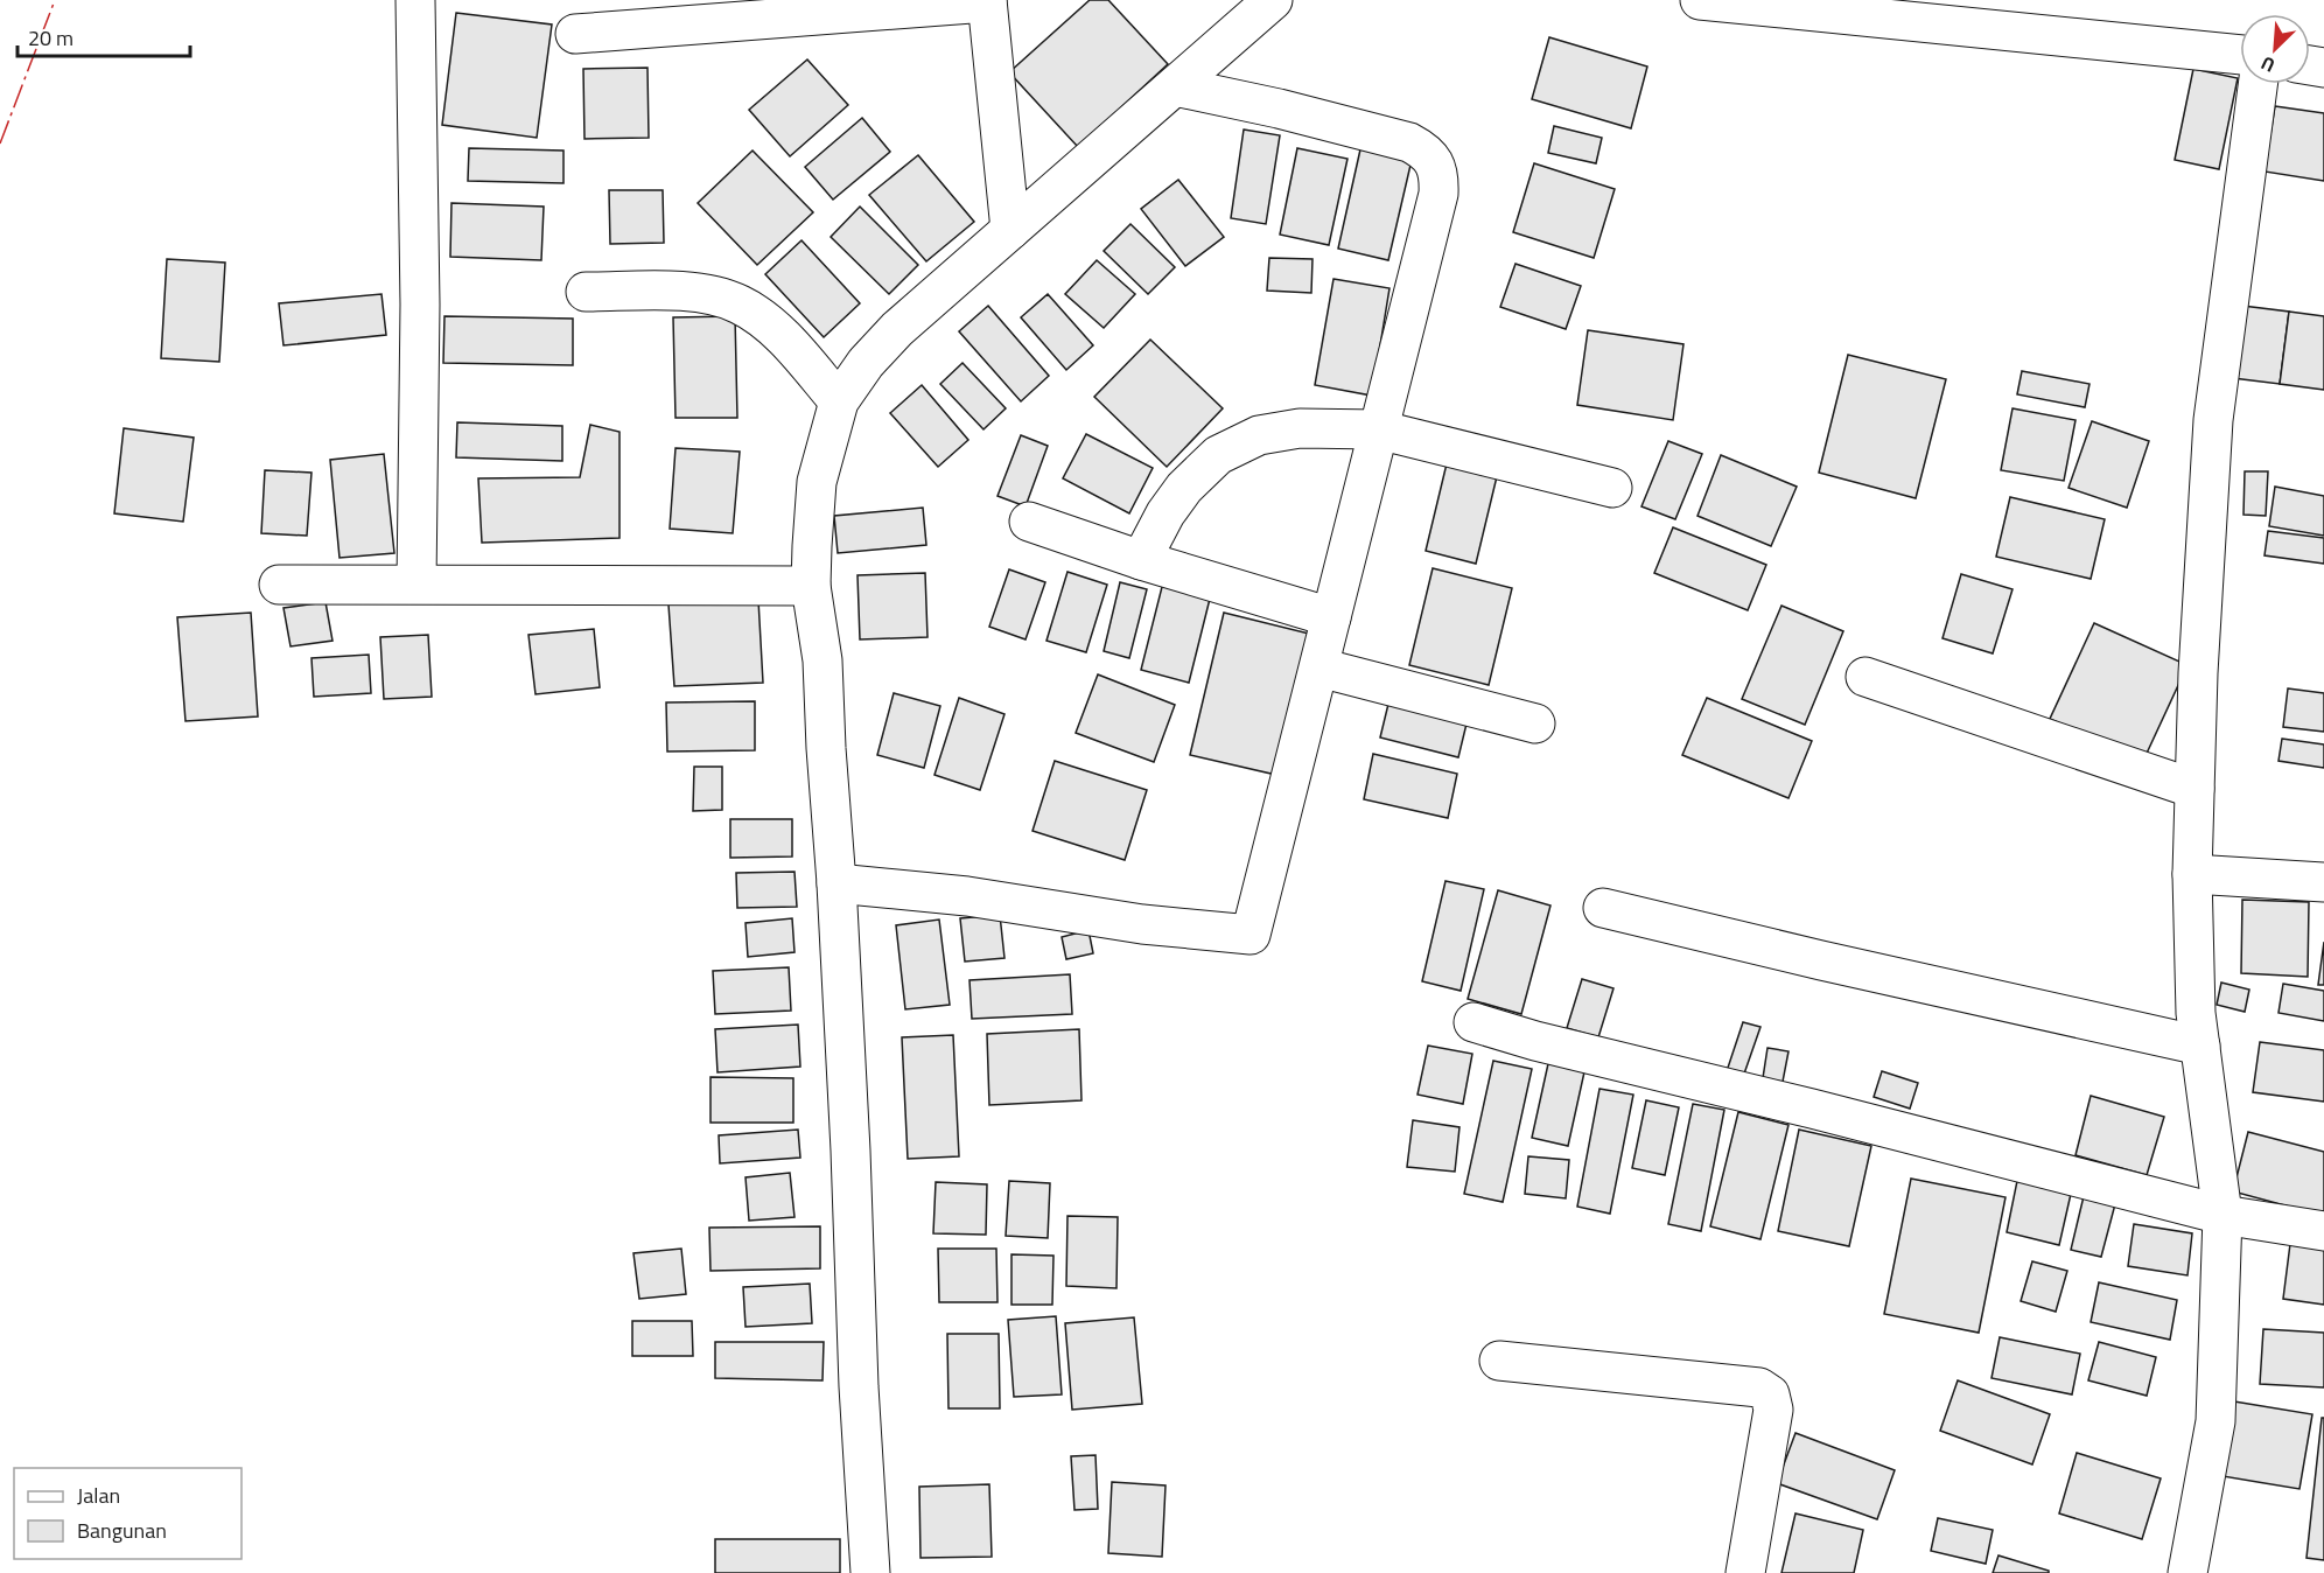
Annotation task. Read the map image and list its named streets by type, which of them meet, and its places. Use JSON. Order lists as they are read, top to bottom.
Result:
{
  "legend": ["Jalan", "Bangunan"],
  "scale_bar": "20 m",
  "north": "bottom left"
}
